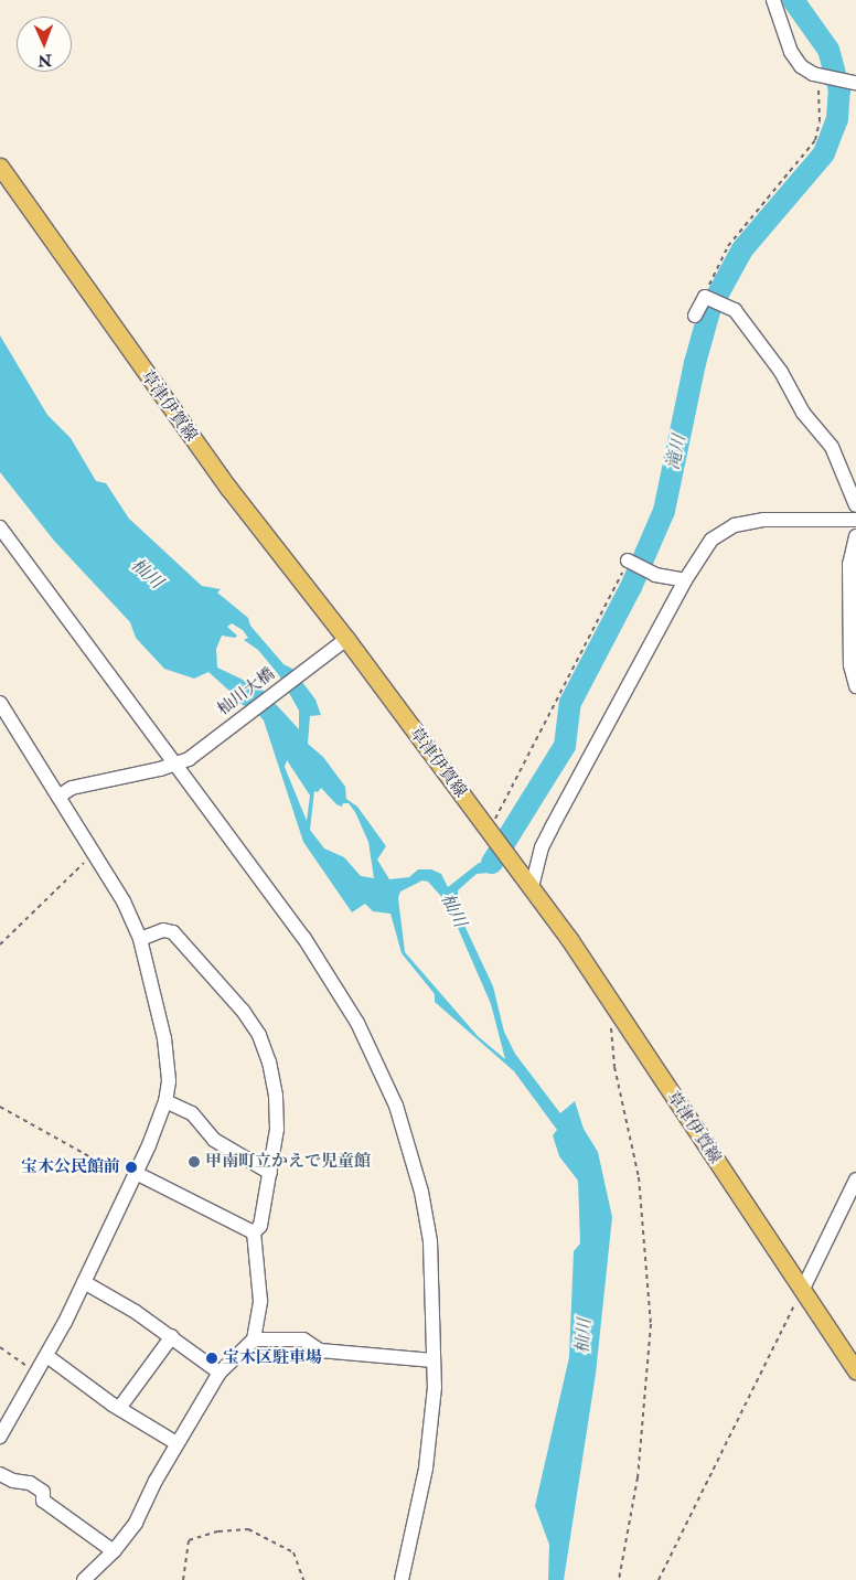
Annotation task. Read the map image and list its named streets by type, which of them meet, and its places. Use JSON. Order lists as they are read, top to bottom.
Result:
{
  "streets": {
    "main road": ["草津伊賀線"],
    "street": ["杣川大橋"]
  },
  "crossings": [
    ["草津伊賀線", "杣川大橋"]
  ],
  "water": ["滝川", "杣川"],
  "places": ["甲南町立かえで児童館", "宝木公民館前", "宝木区駐車場"],
  "north": "bottom"
}
